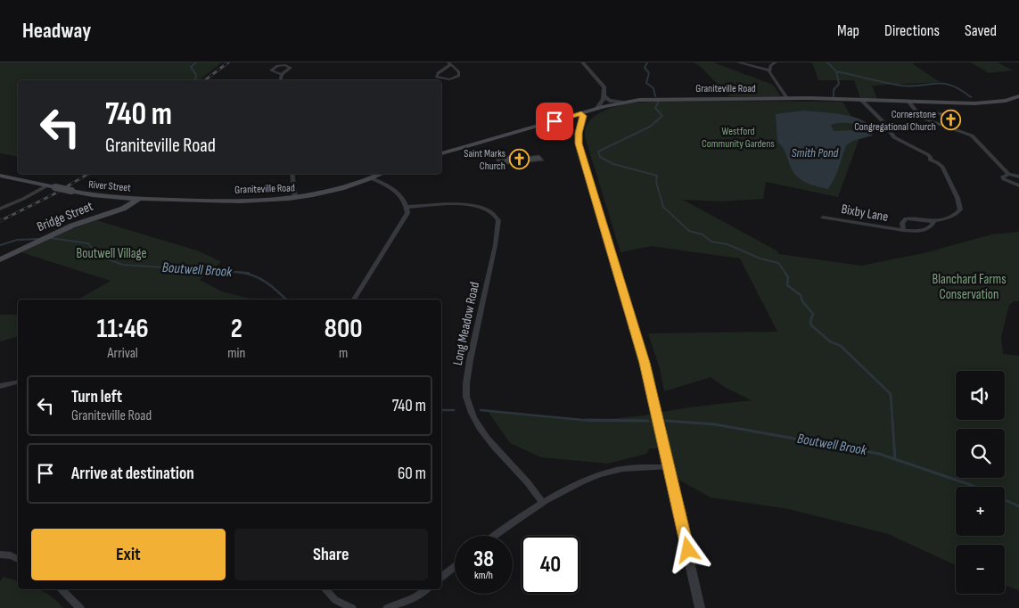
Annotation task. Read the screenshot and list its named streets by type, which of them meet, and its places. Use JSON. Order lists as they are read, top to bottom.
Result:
{
  "streets": {
    "main road": ["Graniteville Road", "River Street", "Bridge Street"],
    "street": ["Bixby Lane", "Long Meadow Road"]
  },
  "crossings": [
    ["Graniteville Road", "River Street"],
    ["Graniteville Road", "Bixby Lane"],
    ["Graniteville Road", "Bridge Street"],
    ["River Street", "Bridge Street"]
  ],
  "water": ["Smith Pond", "Boutwell Brook"],
  "parks": ["Westford Community Gardens", "Boutwell Village", "Blanchard Farms Conservation"],
  "places": {
    "church": ["Cornerstone Congregational Church", "Saint Marks Church"]
  },
  "page": {
    "header": "Headway",
    "nav": ["Map", "Directions", "Saved"],
    "turn": ["740 m", "Graniteville Road"],
    "eta": [
      "11:46",
      "Arrival",
      "2",
      "min",
      "800",
      "m"
    ],
    "map_buttons": ["+", "−"],
    "list": [
      {
        "name": "Turn left",
        "note": "Graniteville Road",
        "value": "740 m"
      },
      {
        "name": "Arrive at destination",
        "value": "60 m"
      }
    ],
    "buttons": ["Exit", "Share"],
    "speed": "38 km/h",
    "limit": "40"
  }
}
